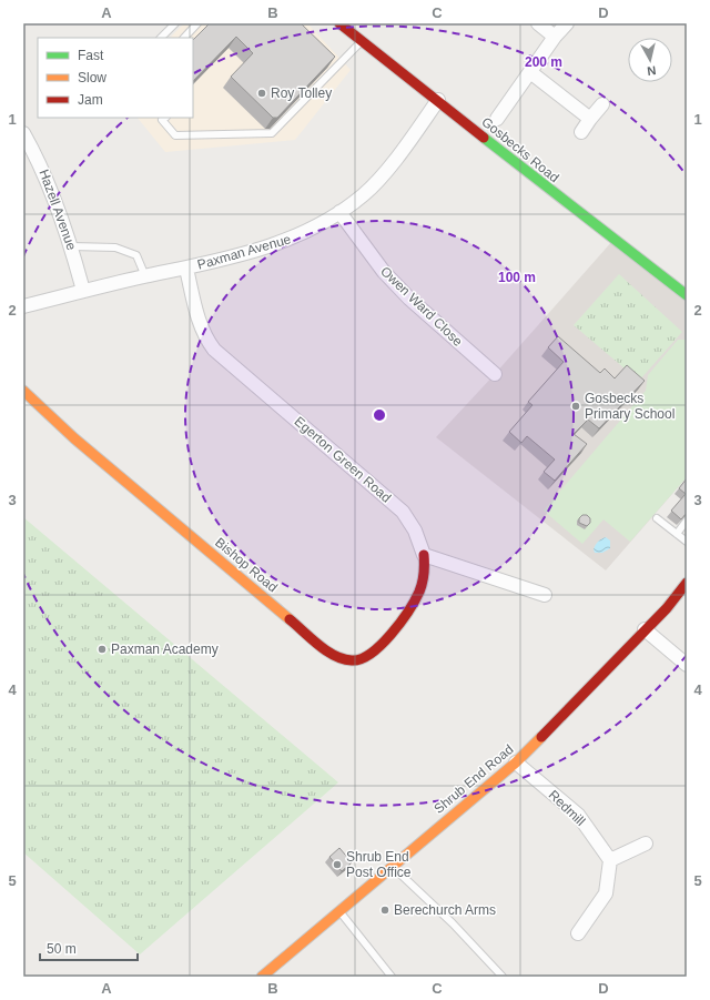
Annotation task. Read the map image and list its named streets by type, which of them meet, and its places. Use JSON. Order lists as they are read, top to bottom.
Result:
{
  "streets": {
    "street": [
      "Gosbecks Road",
      "Hazell Avenue",
      "Paxman Avenue",
      "Owen Ward Close",
      "Egerton Green Road",
      "Bishop Road",
      "Shrub End Road",
      "Redmill"
    ]
  },
  "crossings": [
    ["Gosbecks Road", "Paxman Avenue"],
    ["Hazell Avenue", "Paxman Avenue"],
    ["Paxman Avenue", "Owen Ward Close"],
    ["Paxman Avenue", "Egerton Green Road"],
    ["Egerton Green Road", "Bishop Road"],
    ["Shrub End Road", "Redmill"]
  ],
  "places": [
    "Roy Tolley",
    "Gosbecks Primary School",
    "Paxman Academy",
    "Shrub End Post Office",
    "Berechurch Arms"
  ],
  "legend": ["Fast", "Slow", "Jam"],
  "scale_bar": "50 m",
  "north": "bottom",
  "grid": {
    "columns": [
      "A",
      "B",
      "C",
      "D"
    ],
    "rows": [
      "1",
      "2",
      "3",
      "4",
      "5"
    ]
  },
  "rings": ["200 m", "100 m"]
}
